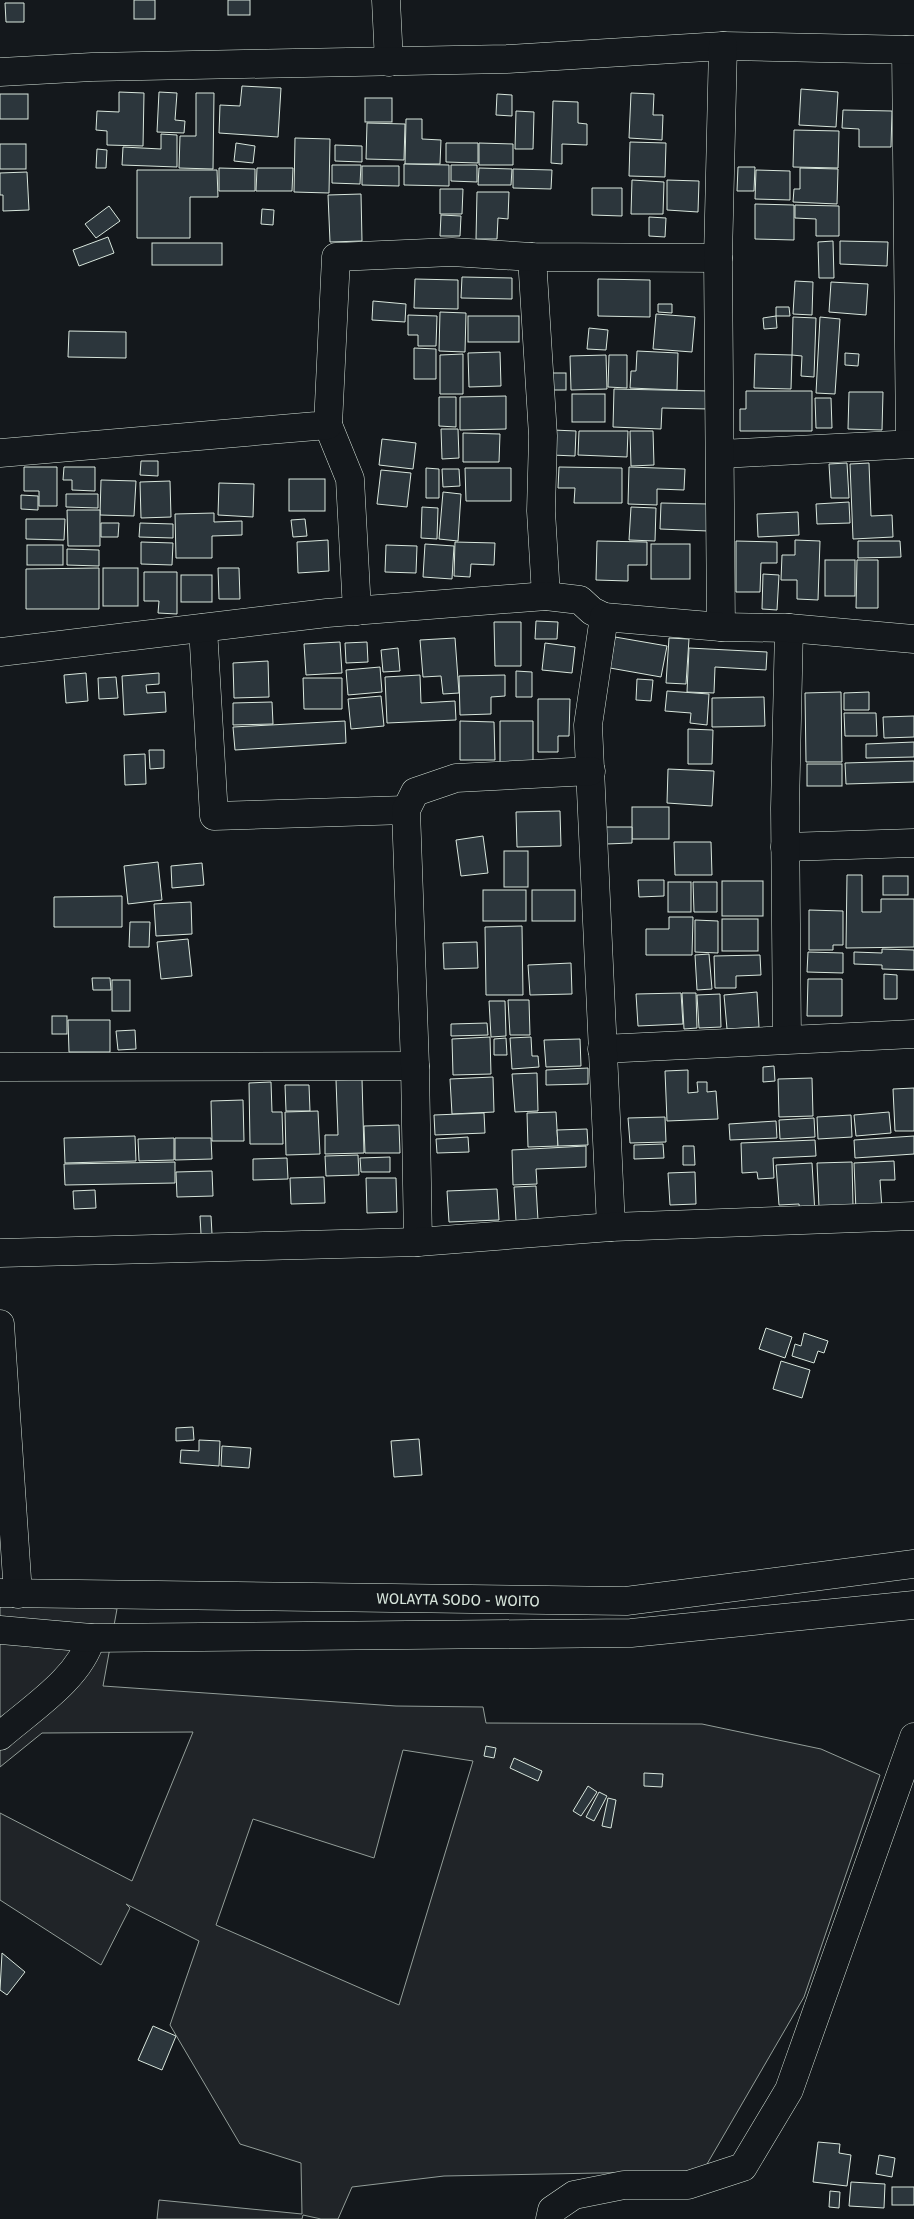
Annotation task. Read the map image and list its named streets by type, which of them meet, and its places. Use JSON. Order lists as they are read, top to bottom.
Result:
{
  "streets": {
    "main road": ["WOLAYTA SODO - WOITO"]
  }
}
